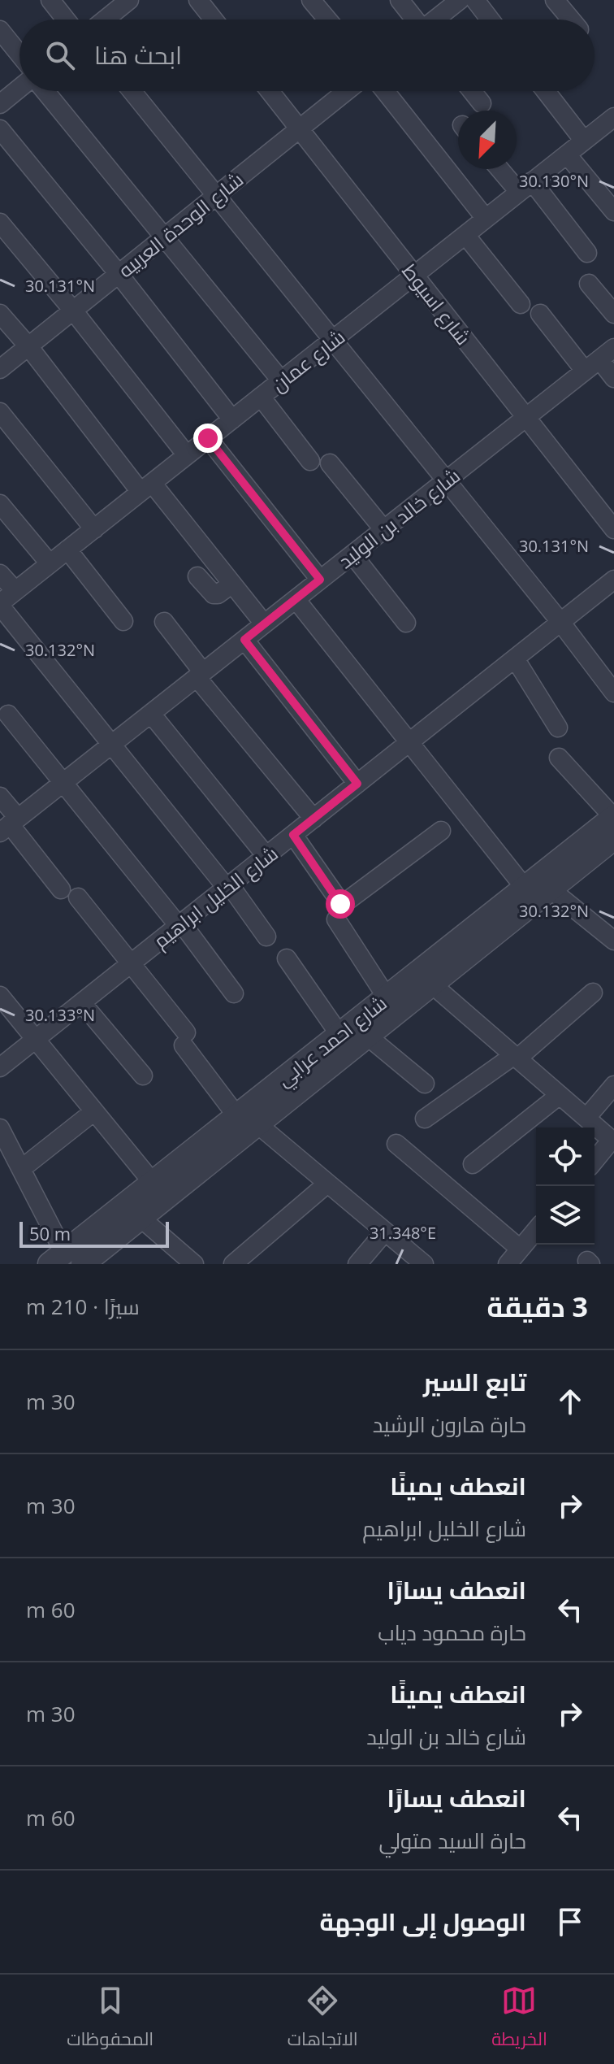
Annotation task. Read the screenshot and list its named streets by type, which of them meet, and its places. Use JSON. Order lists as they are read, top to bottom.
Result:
{
  "streets": {
    "street": [
      "شارع الوحدة العربيه",
      "شارع اسيوط",
      "شارع عمان",
      "شارع خالد بن الوليد",
      "شارع الخليل ابراهيم",
      "شارع احمد عرابي"
    ]
  },
  "crossings": [
    ["شارع الوحدة العربيه", "شارع اسيوط"],
    ["شارع اسيوط", "شارع عمان"],
    ["شارع اسيوط", "شارع خالد بن الوليد"]
  ],
  "scale_bar": "50 m",
  "north": "bottom left",
  "page": {
    "search": "ابحث هنا",
    "scale": "50 m",
    "heading": ["3 دقيقة", "سيرًا · 210 m"],
    "list": [
      ["تابع السير", "حارة هارون الرشيد", "30 m"],
      ["انعطف يمينًا", "شارع الخليل ابراهيم", "30 m"],
      ["انعطف يسارًا", "حارة محمود دياب", "60 m"],
      ["انعطف يمينًا", "شارع خالد بن الوليد", "30 m"],
      ["انعطف يسارًا", "حارة السيد متولي", "60 m"],
      "الوصول إلى الوجهة"
    ],
    "nav": ["الخريطة", "الاتجاهات", "المحفوظات"]
  },
  "coordinates": [
    "30.130°N",
    "30.131°N",
    "30.132°N",
    "30.133°N",
    "31.348°E"
  ]
}
